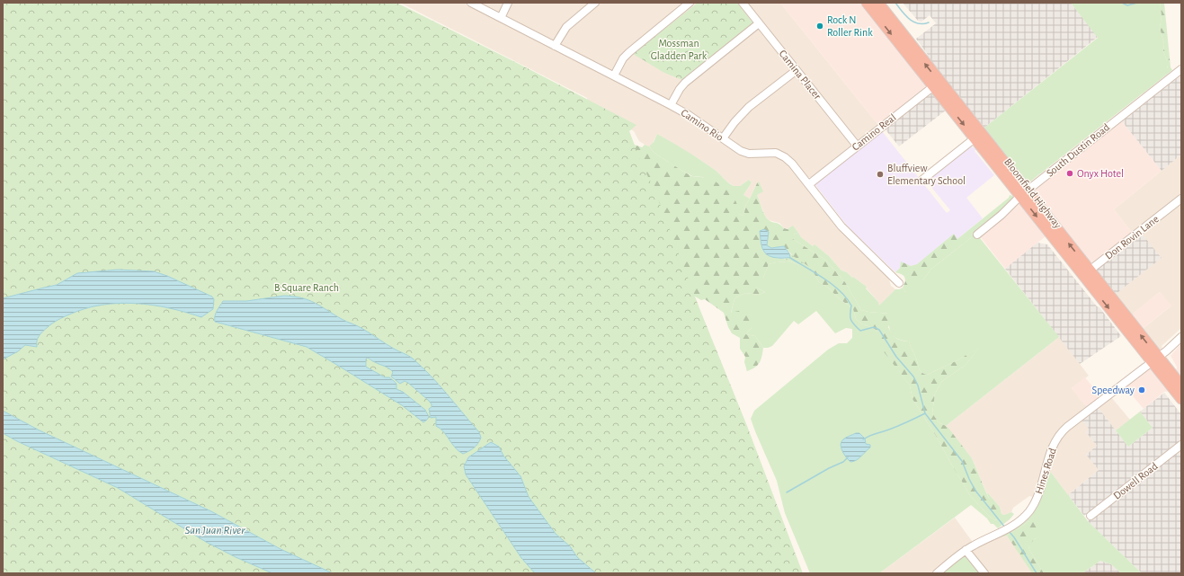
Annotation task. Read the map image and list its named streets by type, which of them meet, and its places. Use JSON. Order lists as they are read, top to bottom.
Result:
{
  "streets": {
    "highway": ["Bloomfield Highway"],
    "street": [
      "Camina Placer",
      "Camino Rio",
      "Camino Real",
      "South Dustin Road",
      "Don Rovin Lane",
      "Hines Road",
      "Dowell Road"
    ]
  },
  "crossings": [
    ["Camina Placer", "Camino Real"],
    ["Camino Rio", "Camino Real"],
    ["Camino Real", "Bloomfield Highway"],
    ["South Dustin Road", "Bloomfield Highway"],
    ["Bloomfield Highway", "Don Rovin Lane"],
    ["Bloomfield Highway", "Hines Road"]
  ],
  "water": ["San Juan River"],
  "parks": ["Mossman Gladden Park", "B Square Ranch"],
  "places": [
    "Rock N Roller Rink",
    "Onyx Hotel",
    "Bluffview Elementary School",
    "Speedway"
  ]
}
